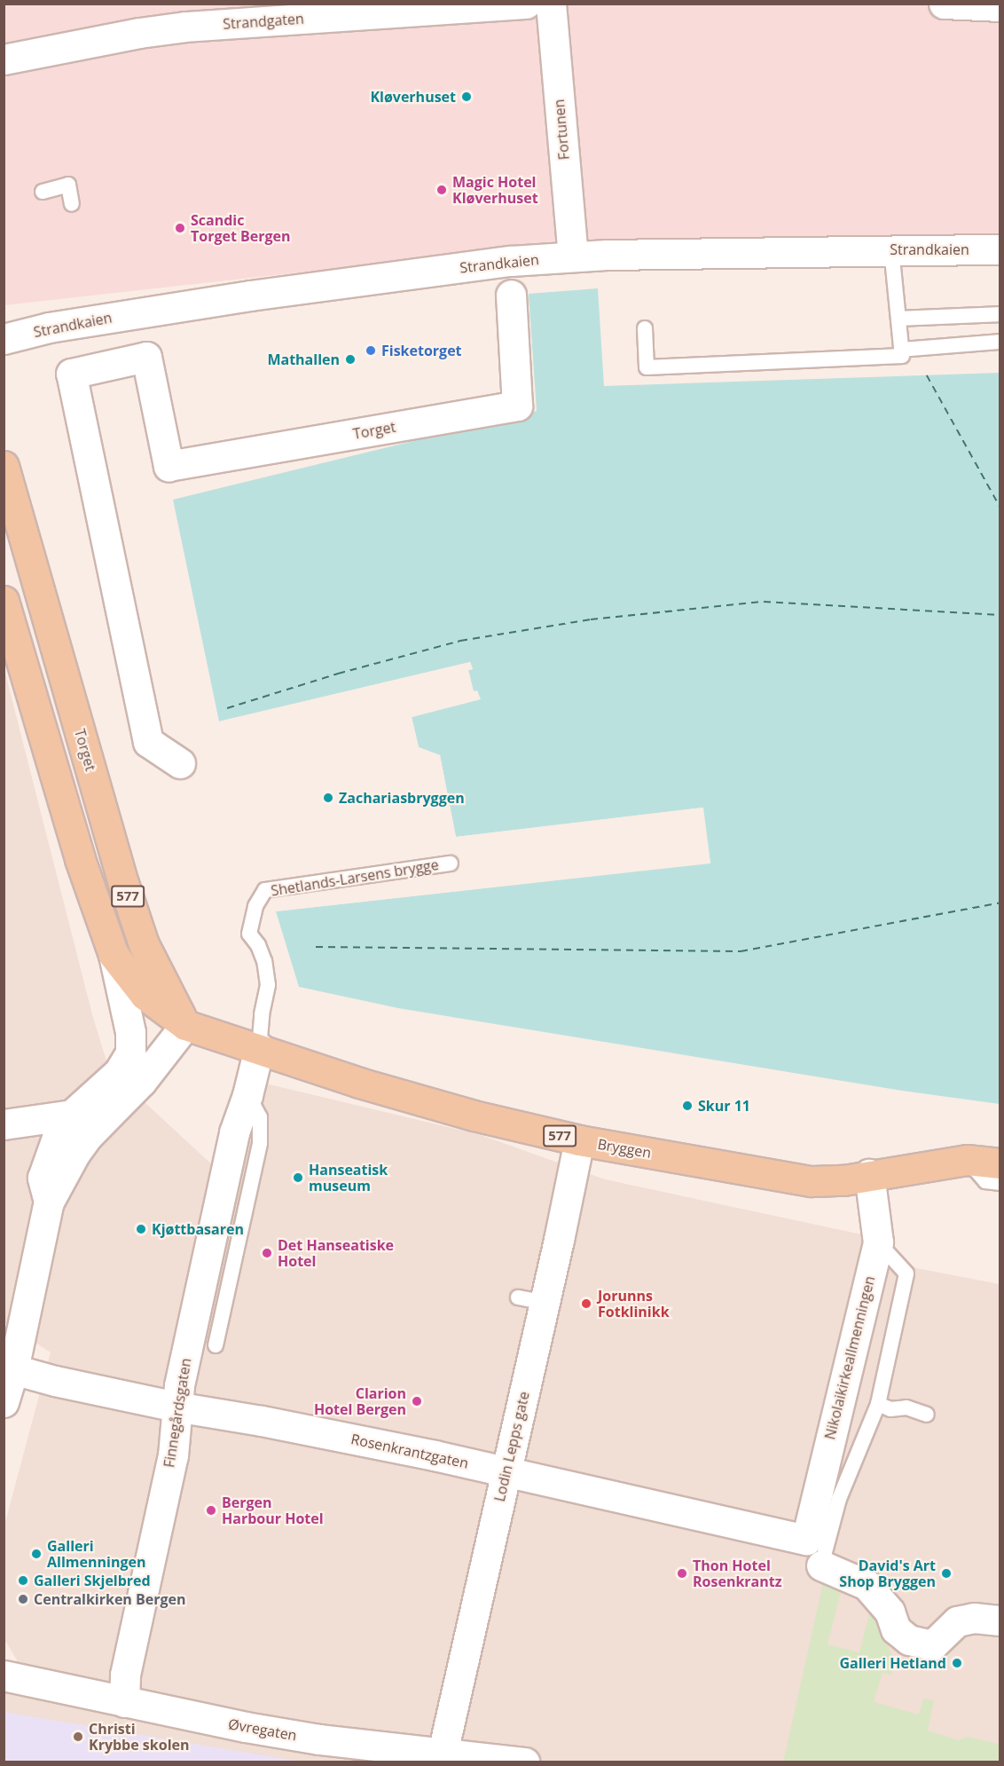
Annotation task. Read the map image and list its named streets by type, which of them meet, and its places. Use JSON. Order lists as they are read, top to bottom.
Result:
{
  "streets": {
    "main road": ["Torget", "577", "Bryggen"],
    "street": [
      "Strandgaten",
      "Fortunen",
      "Strandkaien",
      "Nikolaikirkeallmenningen",
      "Finnegårdsgaten",
      "Lodin Lepps gate",
      "Rosenkrantzgaten",
      "Øvregaten"
    ],
    "lane": ["Shetlands-Larsens brygge"]
  },
  "crossings": [
    ["Fortunen", "Strandkaien"],
    ["Torget", "577"],
    ["Shetlands-Larsens brygge", "577"],
    ["Shetlands-Larsens brygge", "Bryggen"],
    ["Shetlands-Larsens brygge", "Finnegårdsgaten"],
    ["577", "Bryggen"],
    ["577", "Finnegårdsgaten"],
    ["Bryggen", "Nikolaikirkeallmenningen"],
    ["Bryggen", "Finnegårdsgaten"],
    ["Bryggen", "Lodin Lepps gate"],
    ["Nikolaikirkeallmenningen", "Rosenkrantzgaten"],
    ["Finnegårdsgaten", "Rosenkrantzgaten"],
    ["Finnegårdsgaten", "Øvregaten"],
    ["Lodin Lepps gate", "Rosenkrantzgaten"],
    ["Lodin Lepps gate", "Øvregaten"]
  ],
  "places": [
    "Kløverhuset",
    "Magic Hotel Kløverhuset",
    "Scandic Torget Bergen",
    "Fisketorget",
    "Mathallen",
    "Zachariasbryggen",
    "Skur 11",
    "Hanseatisk museum",
    "Kjøttbasaren",
    "Det Hanseatiske Hotel",
    "Jorunns Fotklinikk",
    "Clarion Hotel Bergen",
    "Bergen Harbour Hotel",
    "Galleri Allmenningen",
    "Thon Hotel Rosenkrantz",
    "David's Art Shop Bryggen",
    "Galleri Skjelbred",
    "Centralkirken Bergen",
    "Galleri Hetland",
    "Christi Krybbe skolen"
  ]
}
